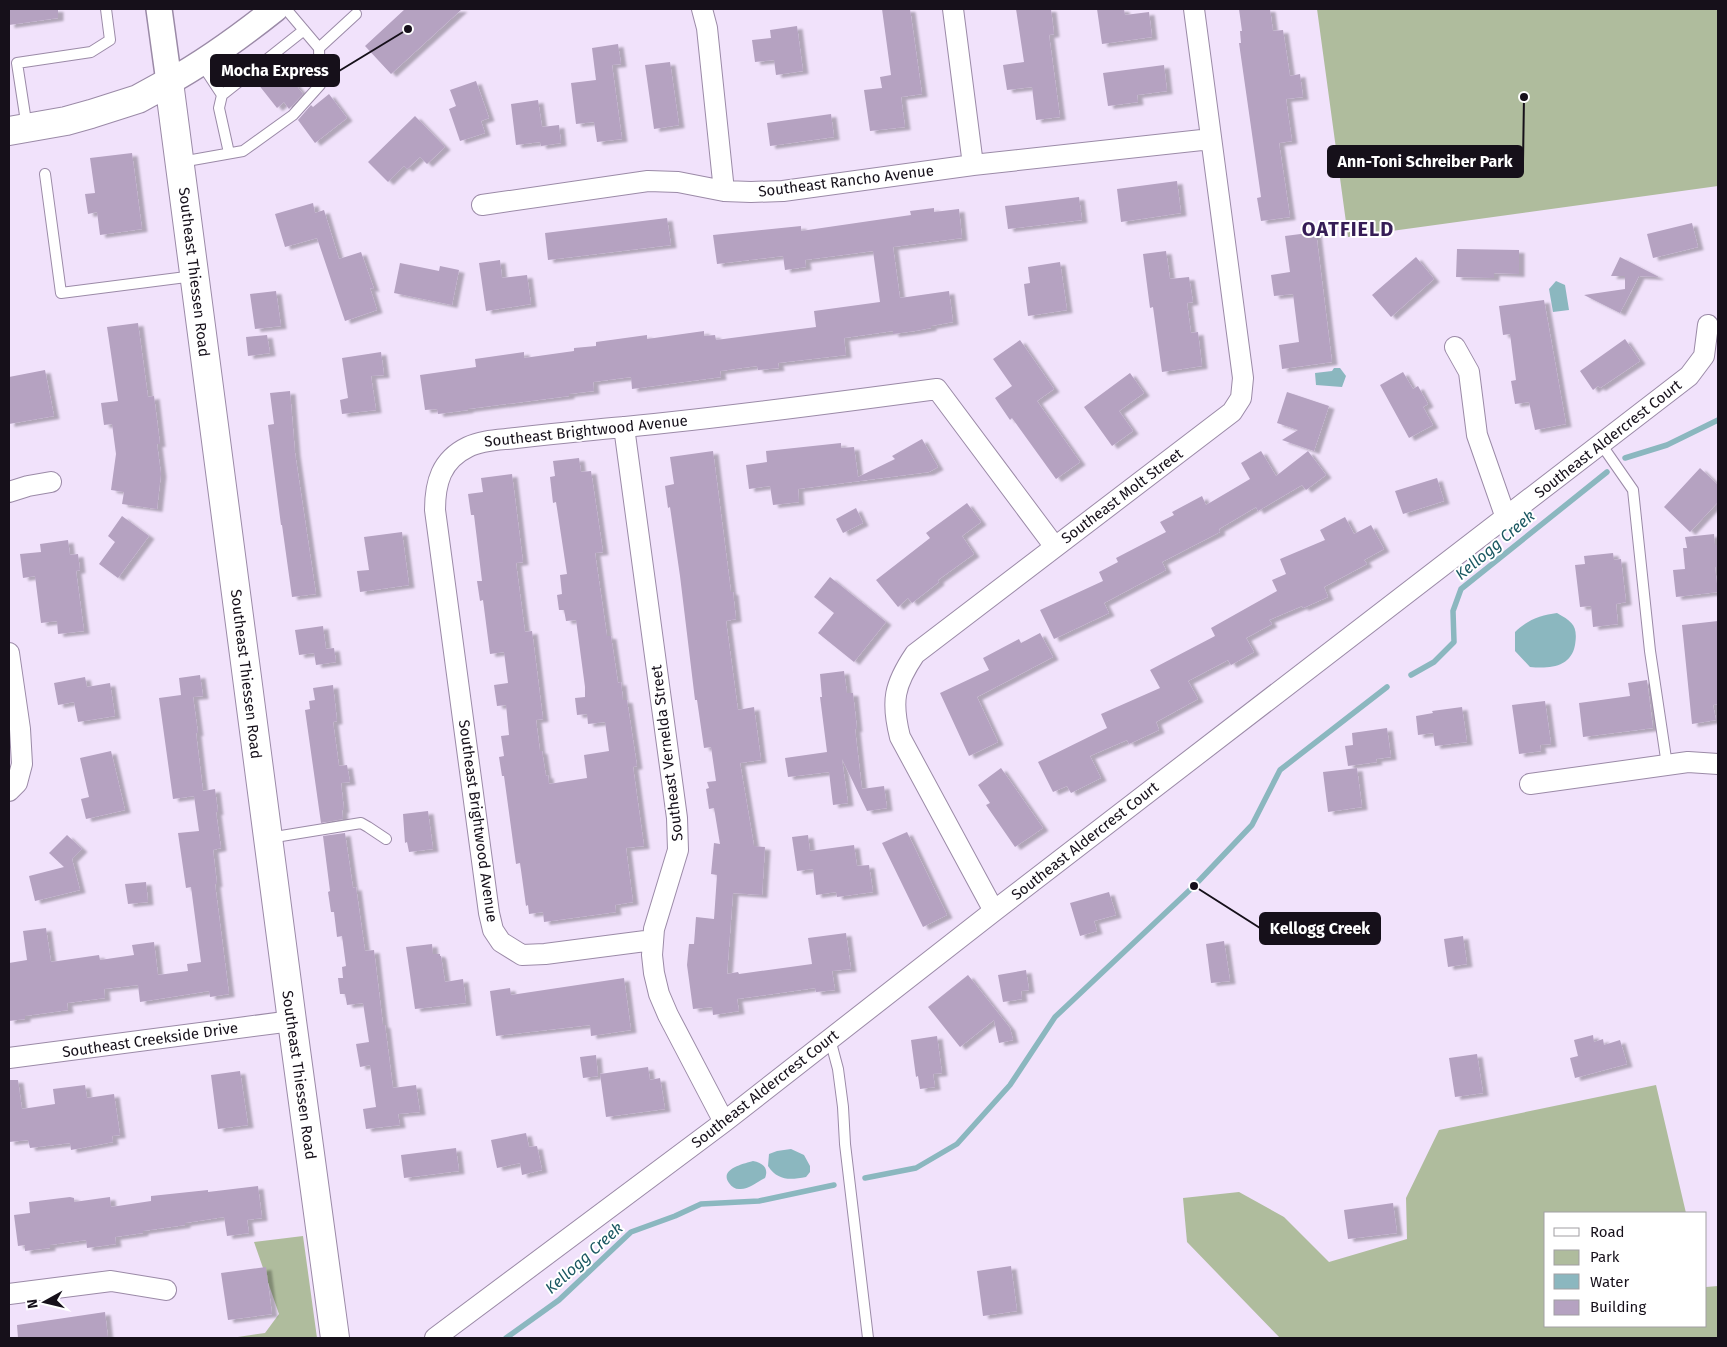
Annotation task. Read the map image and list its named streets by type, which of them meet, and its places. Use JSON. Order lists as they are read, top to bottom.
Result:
{
  "streets": {
    "main road": ["Southeast Thiessen Road"],
    "street": [
      "Southeast Rancho Avenue",
      "Southeast Brightwood Avenue",
      "Southeast Aldercrest Court",
      "Southeast Molt Street",
      "Southeast Vernelda Street",
      "Southeast Creekside Drive"
    ]
  },
  "crossings": [
    ["Southeast Rancho Avenue", "Southeast Molt Street"],
    ["Southeast Thiessen Road", "Southeast Creekside Drive"],
    ["Southeast Brightwood Avenue", "Southeast Molt Street"],
    ["Southeast Brightwood Avenue", "Southeast Vernelda Street"],
    ["Southeast Aldercrest Court", "Southeast Molt Street"],
    ["Southeast Aldercrest Court", "Southeast Vernelda Street"]
  ],
  "districts": ["OATFIELD"],
  "water": ["Kellogg Creek"],
  "places": ["Mocha Express", "Ann-Toni Schreiber Park", "Kellogg Creek"],
  "legend": [
    "Road",
    "Park",
    "Water",
    "Building"
  ],
  "north": "left"
}
